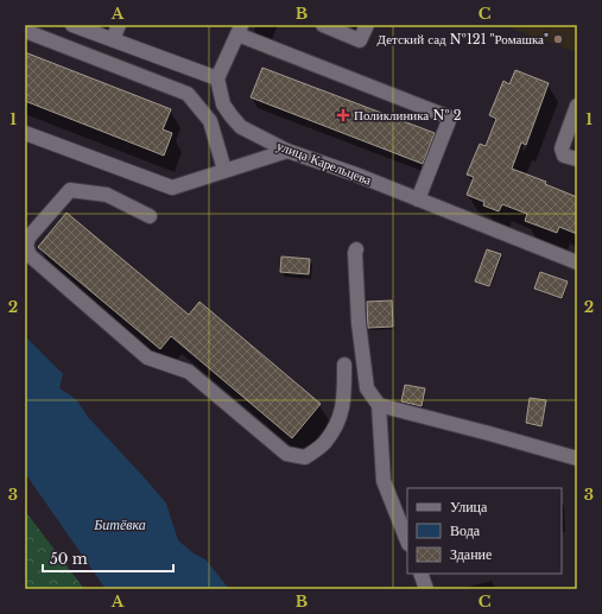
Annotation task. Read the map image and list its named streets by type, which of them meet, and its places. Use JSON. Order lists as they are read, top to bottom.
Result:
{
  "streets": {
    "street": ["улица Карельцева"]
  },
  "water": ["Битёвка"],
  "places": {
    "other": ["Детский сад №121 \"Ромашка\""],
    "health": ["Поликлиника № 2"]
  },
  "legend": ["Улица", "Вода", "Здание"],
  "scale_bar": "50 m",
  "grid": {
    "columns": ["A", "B", "C"],
    "rows": ["1", "2", "3"]
  }
}
